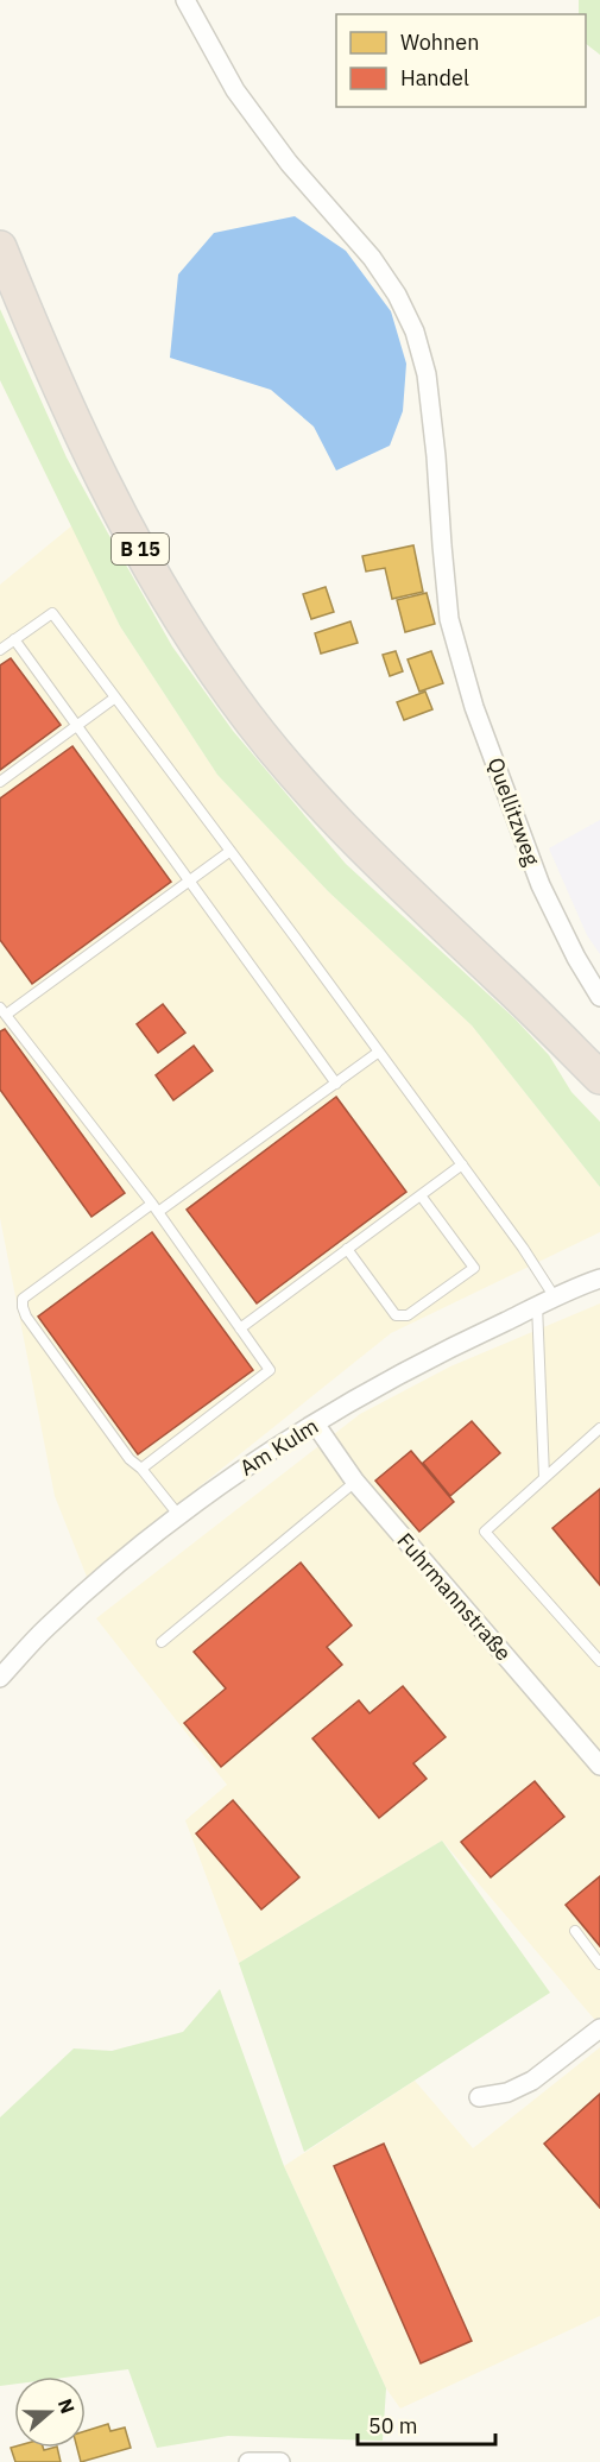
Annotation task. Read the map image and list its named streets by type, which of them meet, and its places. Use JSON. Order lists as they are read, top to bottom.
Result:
{
  "streets": {
    "highway": ["B 15"],
    "street": ["Quellitzweg", "Am Kulm", "Fuhrmannstraße"]
  },
  "crossings": [
    ["Am Kulm", "Fuhrmannstraße"]
  ],
  "legend": ["Wohnen", "Handel"],
  "scale_bar": "50 m",
  "north": "right"
}
